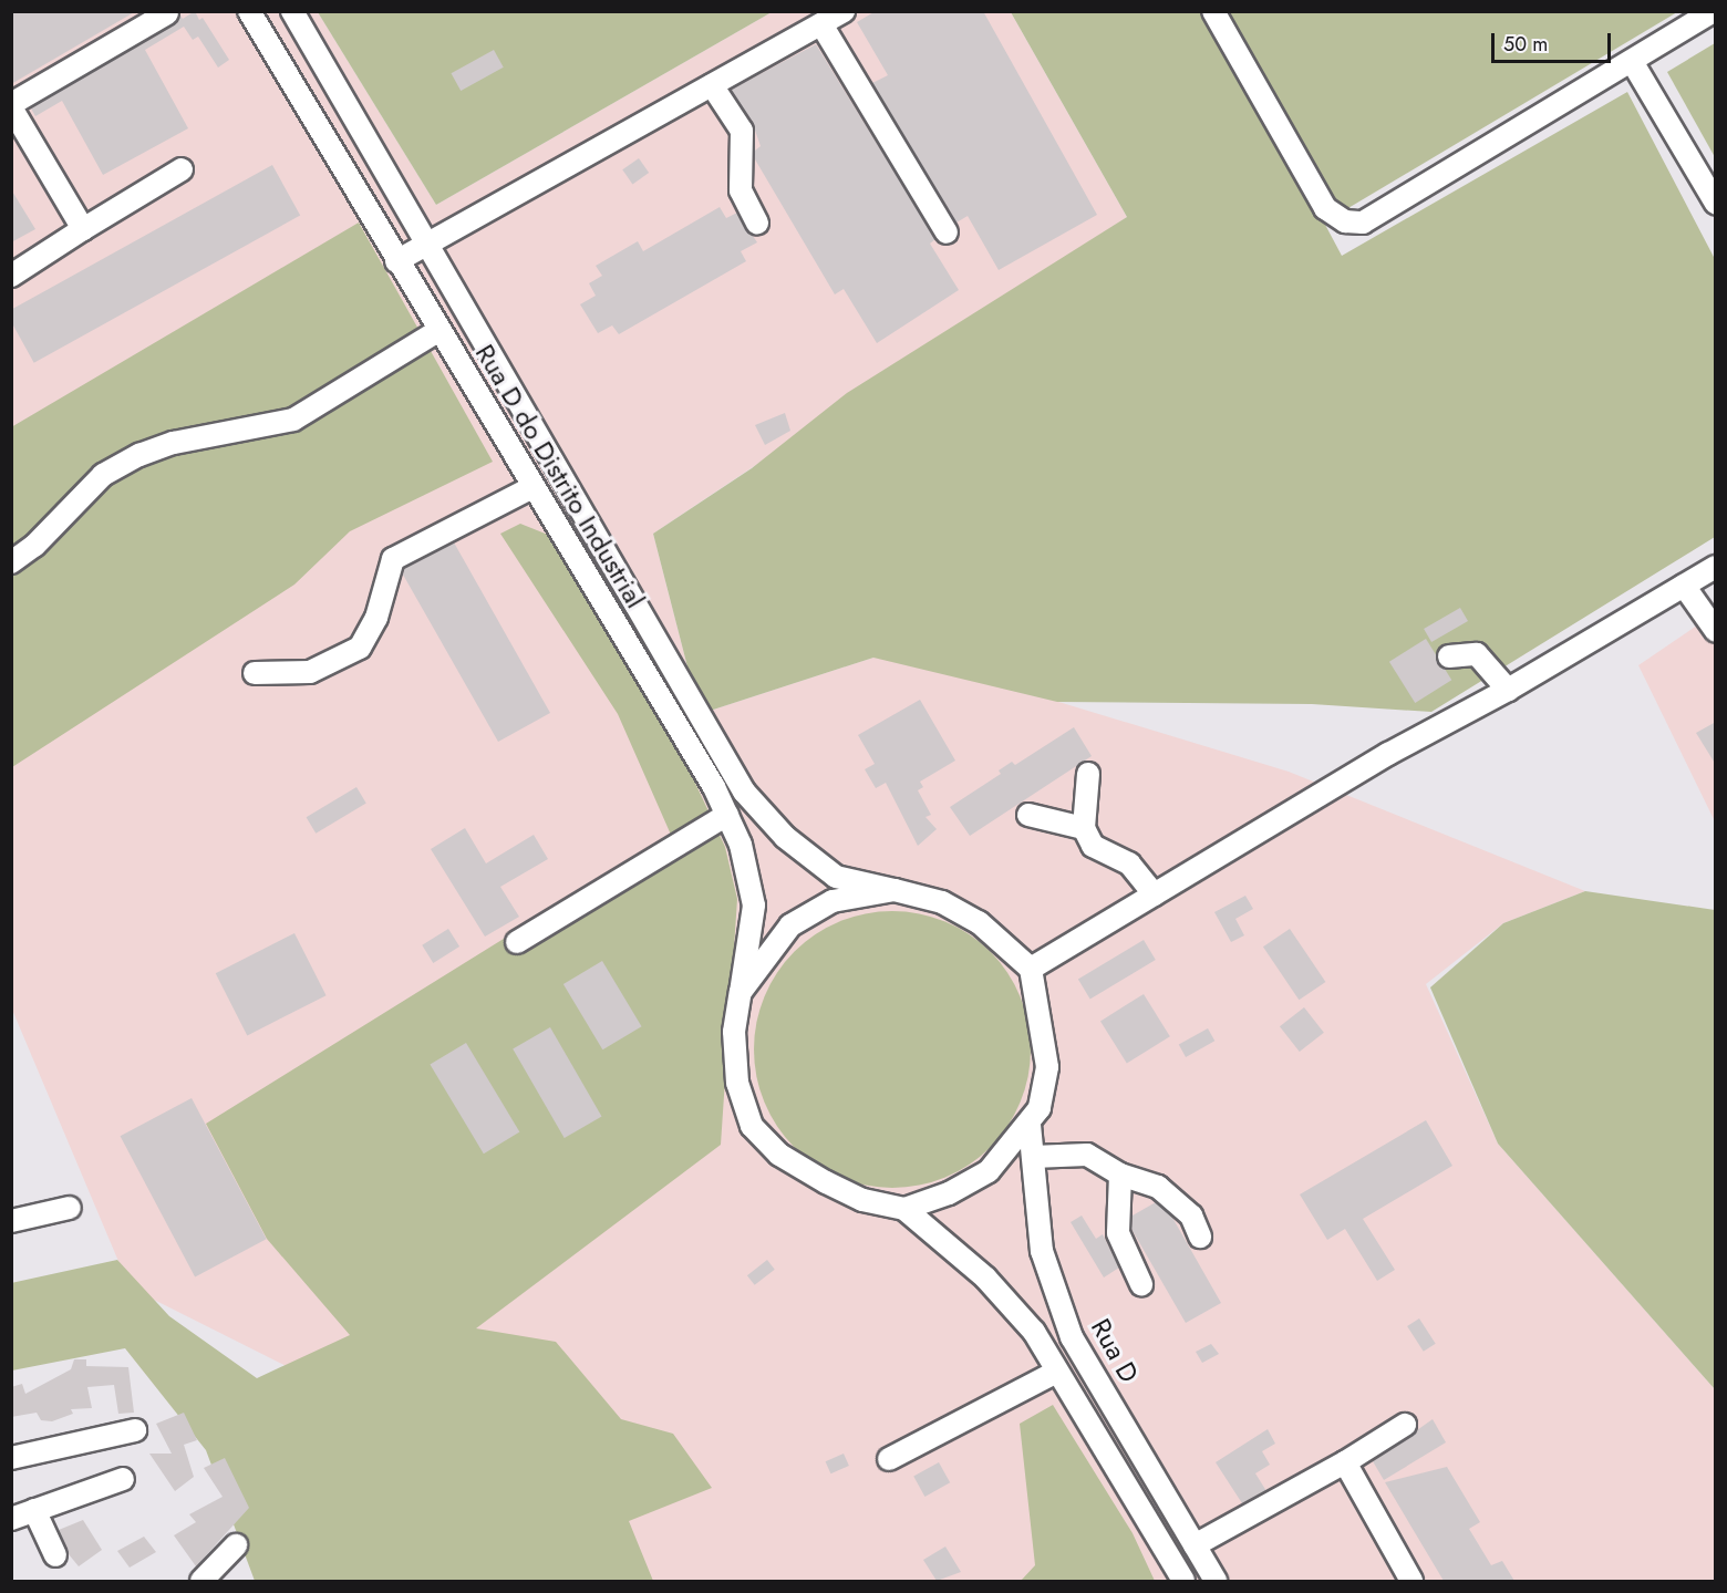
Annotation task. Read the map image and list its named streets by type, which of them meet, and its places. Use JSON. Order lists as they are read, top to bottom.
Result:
{
  "streets": {
    "street": ["Rua D do Distrito Industrial", "Rua D"]
  },
  "scale_bar": "50 m"
}
